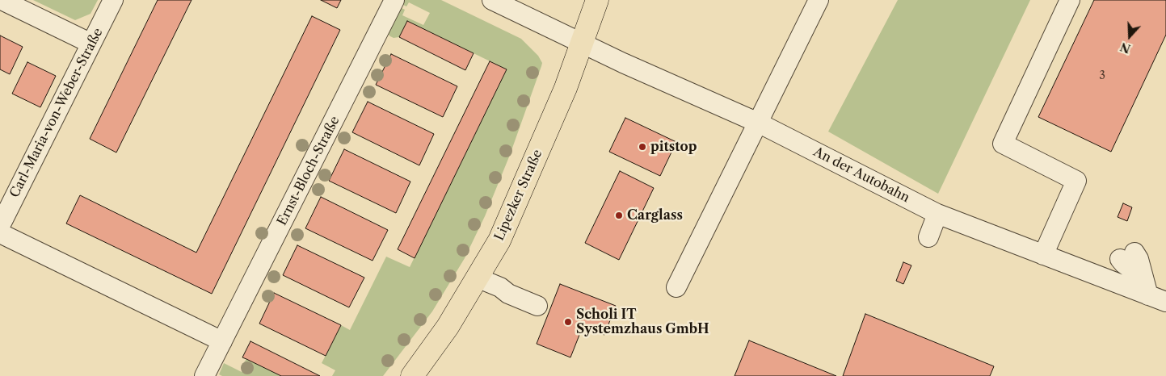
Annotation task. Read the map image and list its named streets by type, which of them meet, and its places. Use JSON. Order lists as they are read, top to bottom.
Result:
{
  "streets": {
    "main road": ["Lipezker Straße"],
    "street": ["Carl-Maria-von-Weber-Straße", "Ernst-Bloch-Straße", "An der Autobahn"]
  },
  "crossings": [
    ["An der Autobahn", "Lipezker Straße"]
  ],
  "places": ["pitstop", "Carglass", "Scholi IT Systemzhaus GmbH"],
  "house_numbers": ["3"],
  "north": "bottom"
}
